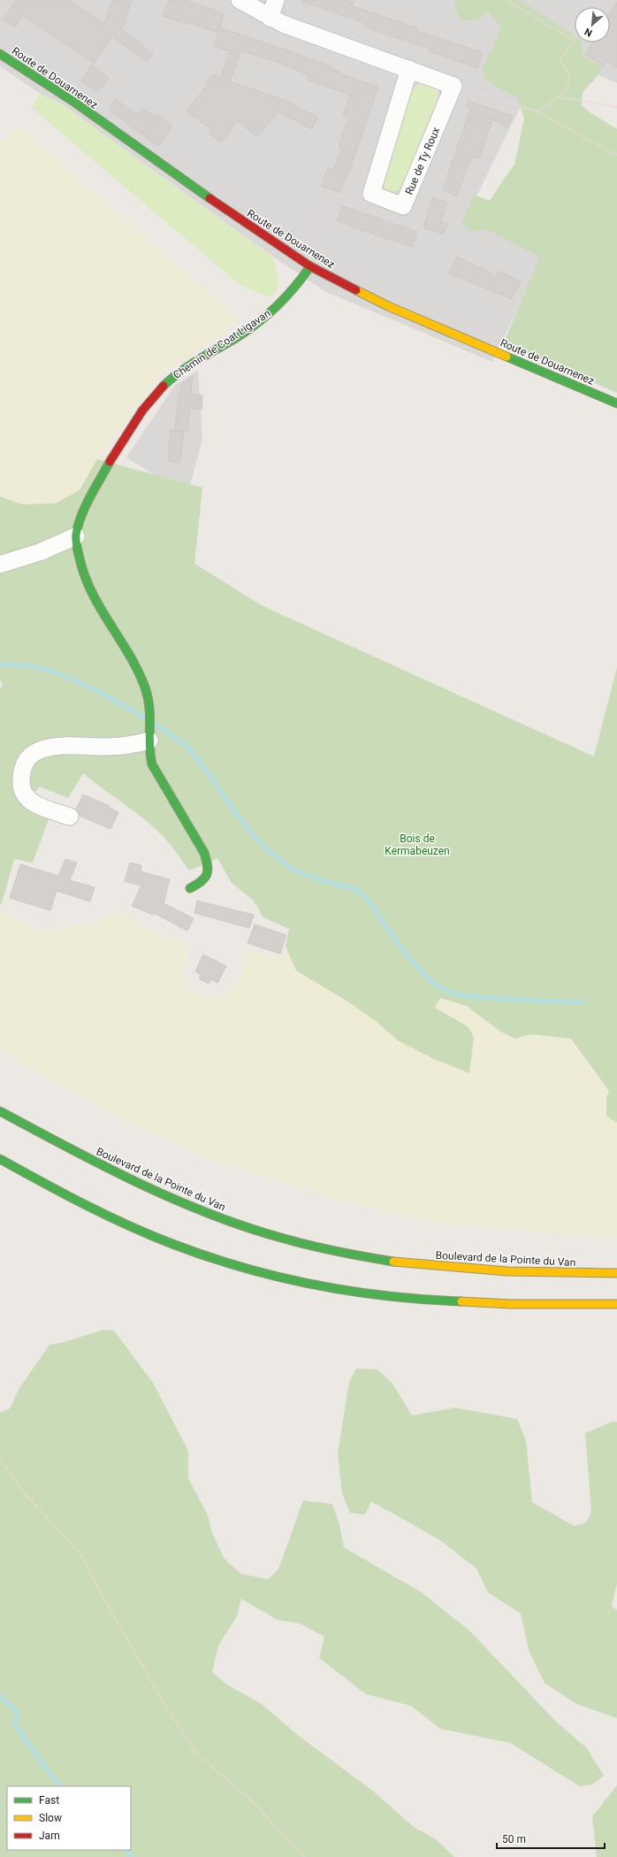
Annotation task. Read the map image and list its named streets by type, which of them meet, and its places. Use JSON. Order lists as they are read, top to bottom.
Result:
{
  "streets": {
    "main road": ["Route de Douarnenez", "Chemin de Coat Ligavan", "Boulevard de la Pointe du Van"],
    "street": ["Rue de Ty Roux"]
  },
  "crossings": [
    ["Route de Douarnenez", "Chemin de Coat Ligavan"]
  ],
  "parks": ["Bois de Kermabeuzen"],
  "legend": ["Fast", "Slow", "Jam"],
  "scale_bar": "50 m",
  "north": "bottom left"
}
